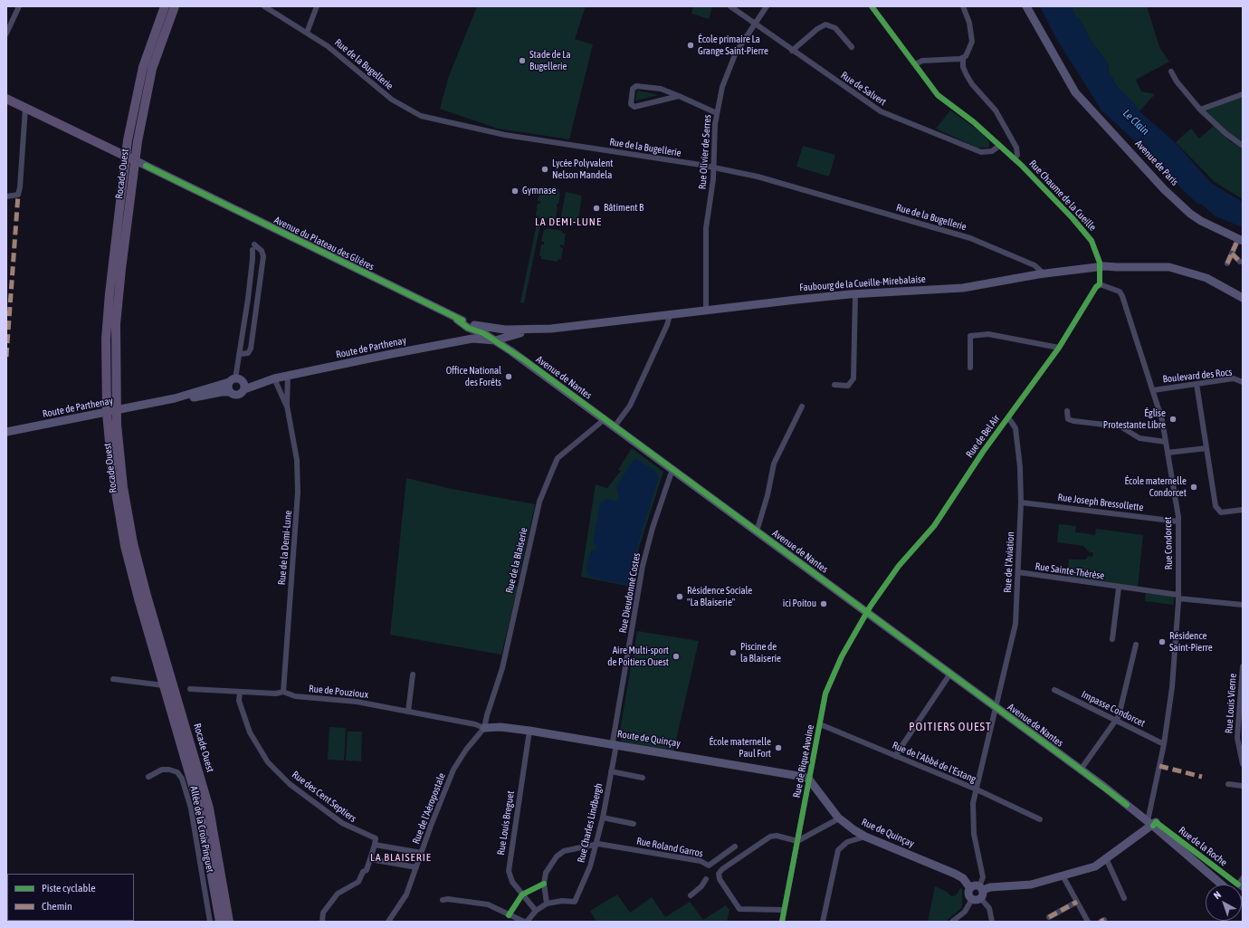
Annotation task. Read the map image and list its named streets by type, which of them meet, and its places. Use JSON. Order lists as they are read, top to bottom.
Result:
{
  "streets": {
    "main road": [
      "Avenue de Paris",
      "Rocade Ouest",
      "Avenue du Plateau des Glières",
      "Faubourg de la Cueille-Mirebalaise",
      "Route de Parthenay",
      "Avenue de Nantes",
      "Route de Quinçay",
      "Rue de Quinçay"
    ],
    "street": [
      "Rue de la Bugellerie",
      "Rue de Salvert",
      "Rue Olivier de Serres",
      "Rue Chaume de la Cueille",
      "Boulevard des Rocs",
      "Rue de Bel Air",
      "Rue Joseph Bressollette",
      "Rue Condorcet",
      "Rue de la Demi-Lune",
      "Rue de la Blaiserie",
      "Rue de l'Aviation",
      "Rue Sainte-Thérèse",
      "Rue Dieudonné Costes",
      "Rue de Pouzioux",
      "Rue Louis Vierne",
      "Impasse Condorcet",
      "Rue de Rique Avoine",
      "Rue de l'Abbé de l'Estang",
      "Rue des Cent Septiers",
      "Rue de l'Aéropostale",
      "Rue Louis Breguet",
      "Rue Charles Lindbergh",
      "Allée de la Croix Pinguet",
      "Rue de la Roche",
      "Rue Roland Garros"
    ]
  },
  "crossings": [
    ["Rue de la Bugellerie", "Rue Olivier de Serres"],
    ["Rue de la Bugellerie", "Faubourg de la Cueille-Mirebalaise"],
    ["Rue de Salvert", "Rue Olivier de Serres"],
    ["Rue de Salvert", "Rue Chaume de la Cueille"],
    ["Rue Olivier de Serres", "Faubourg de la Cueille-Mirebalaise"],
    ["Rocade Ouest", "Avenue du Plateau des Glières"],
    ["Rocade Ouest", "Route de Parthenay"],
    ["Rue Chaume de la Cueille", "Faubourg de la Cueille-Mirebalaise"],
    ["Avenue du Plateau des Glières", "Route de Parthenay"],
    ["Avenue du Plateau des Glières", "Avenue de Nantes"],
    ["Route de Parthenay", "Avenue de Nantes"],
    ["Route de Parthenay", "Rue de la Demi-Lune"],
    ["Boulevard des Rocs", "Rue Condorcet"],
    ["Avenue de Nantes", "Rue de Bel Air"],
    ["Avenue de Nantes", "Rue Condorcet"],
    ["Avenue de Nantes", "Rue de la Blaiserie"],
    ["Avenue de Nantes", "Rue de l'Aviation"],
    ["Avenue de Nantes", "Rue Dieudonné Costes"],
    ["Avenue de Nantes", "Rue de Rique Avoine"],
    ["Avenue de Nantes", "Rue de la Roche"],
    ["Rue de Bel Air", "Rue Condorcet"],
    ["Rue de Bel Air", "Rue de l'Aviation"],
    ["Rue de Bel Air", "Rue de Rique Avoine"],
    ["Rue Joseph Bressollette", "Rue Condorcet"],
    ["Rue Joseph Bressollette", "Rue de l'Aviation"],
    ["Rue Condorcet", "Rue Sainte-Thérèse"],
    ["Rue Condorcet", "Impasse Condorcet"],
    ["Rue Condorcet", "Rue de la Roche"],
    ["Rue de la Demi-Lune", "Rue de Pouzioux"],
    ["Rue de la Blaiserie", "Rue de Pouzioux"],
    ["Rue de la Blaiserie", "Route de Quinçay"],
    ["Rue de la Blaiserie", "Rue de l'Aéropostale"],
    ["Rue de l'Aviation", "Rue Sainte-Thérèse"],
    ["Rue de l'Aviation", "Rue de l'Abbé de l'Estang"],
    ["Rue de l'Aviation", "Rue de Quinçay"],
    ["Rue Dieudonné Costes", "Route de Quinçay"],
    ["Rue Dieudonné Costes", "Rue Charles Lindbergh"],
    ["Rue de Pouzioux", "Route de Quinçay"],
    ["Rue de Pouzioux", "Rue des Cent Septiers"],
    ["Rue de Pouzioux", "Rue de l'Aéropostale"],
    ["Route de Quinçay", "Rue de Rique Avoine"],
    ["Route de Quinçay", "Rue de l'Aéropostale"],
    ["Route de Quinçay", "Rue Louis Breguet"],
    ["Route de Quinçay", "Rue Charles Lindbergh"],
    ["Route de Quinçay", "Rue de Quinçay"],
    ["Rue de Rique Avoine", "Rue de l'Abbé de l'Estang"],
    ["Rue de Rique Avoine", "Rue de Quinçay"],
    ["Rue Charles Lindbergh", "Rue Roland Garros"]
  ],
  "districts": ["LA DEMI-LUNE", "POITIERS OUEST", "LA BLAISERIE"],
  "water": ["Le Clain"],
  "places": [
    "École primaire La Grange Saint-Pierre",
    "Stade de La Bugellerie",
    "Lycée Polyvalent Nelson Mandela",
    "Gymnase",
    "Bâtiment B",
    "Office National des Forêts",
    "Église Protestante Libre",
    "École maternelle Condorcet",
    "Résidence Sociale \"La Blaiserie\"",
    "ici Poitou",
    "Résidence Saint-Pierre",
    "Piscine de la Blaiserie",
    "Aire Multi-sport de Poitiers Ouest",
    "École maternelle Paul Fort"
  ],
  "legend": ["Piste cyclable", "Chemin"],
  "north": "top left"
}
